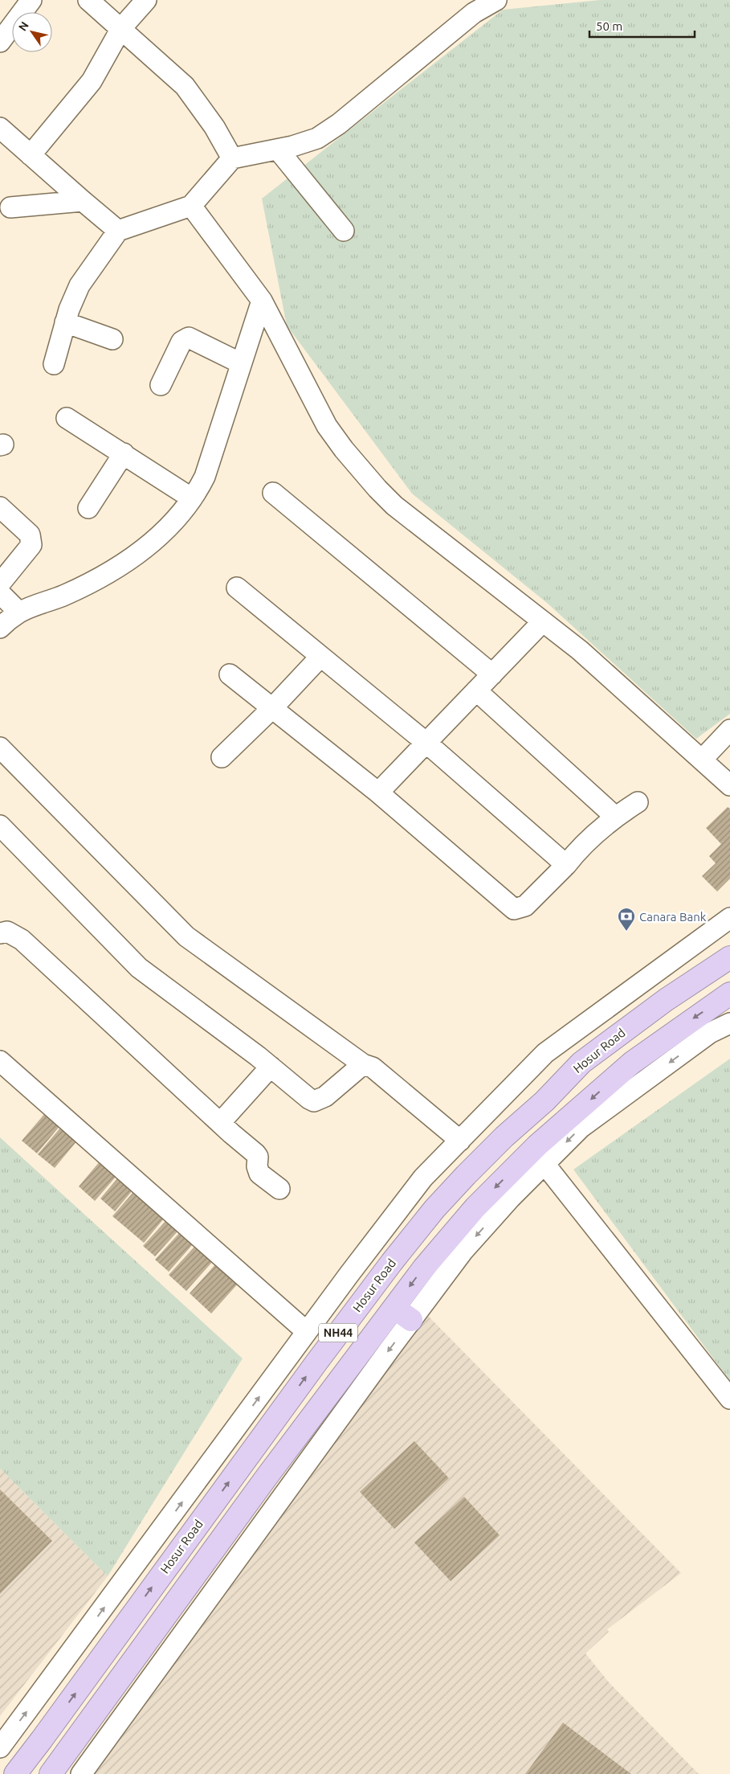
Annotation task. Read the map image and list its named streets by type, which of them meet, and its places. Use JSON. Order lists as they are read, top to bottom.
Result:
{
  "streets": {
    "highway": ["Hosur Road", "NH44"]
  },
  "places": {
    "bank": ["Canara Bank"]
  },
  "scale_bar": "50 m",
  "north": "top left"
}
